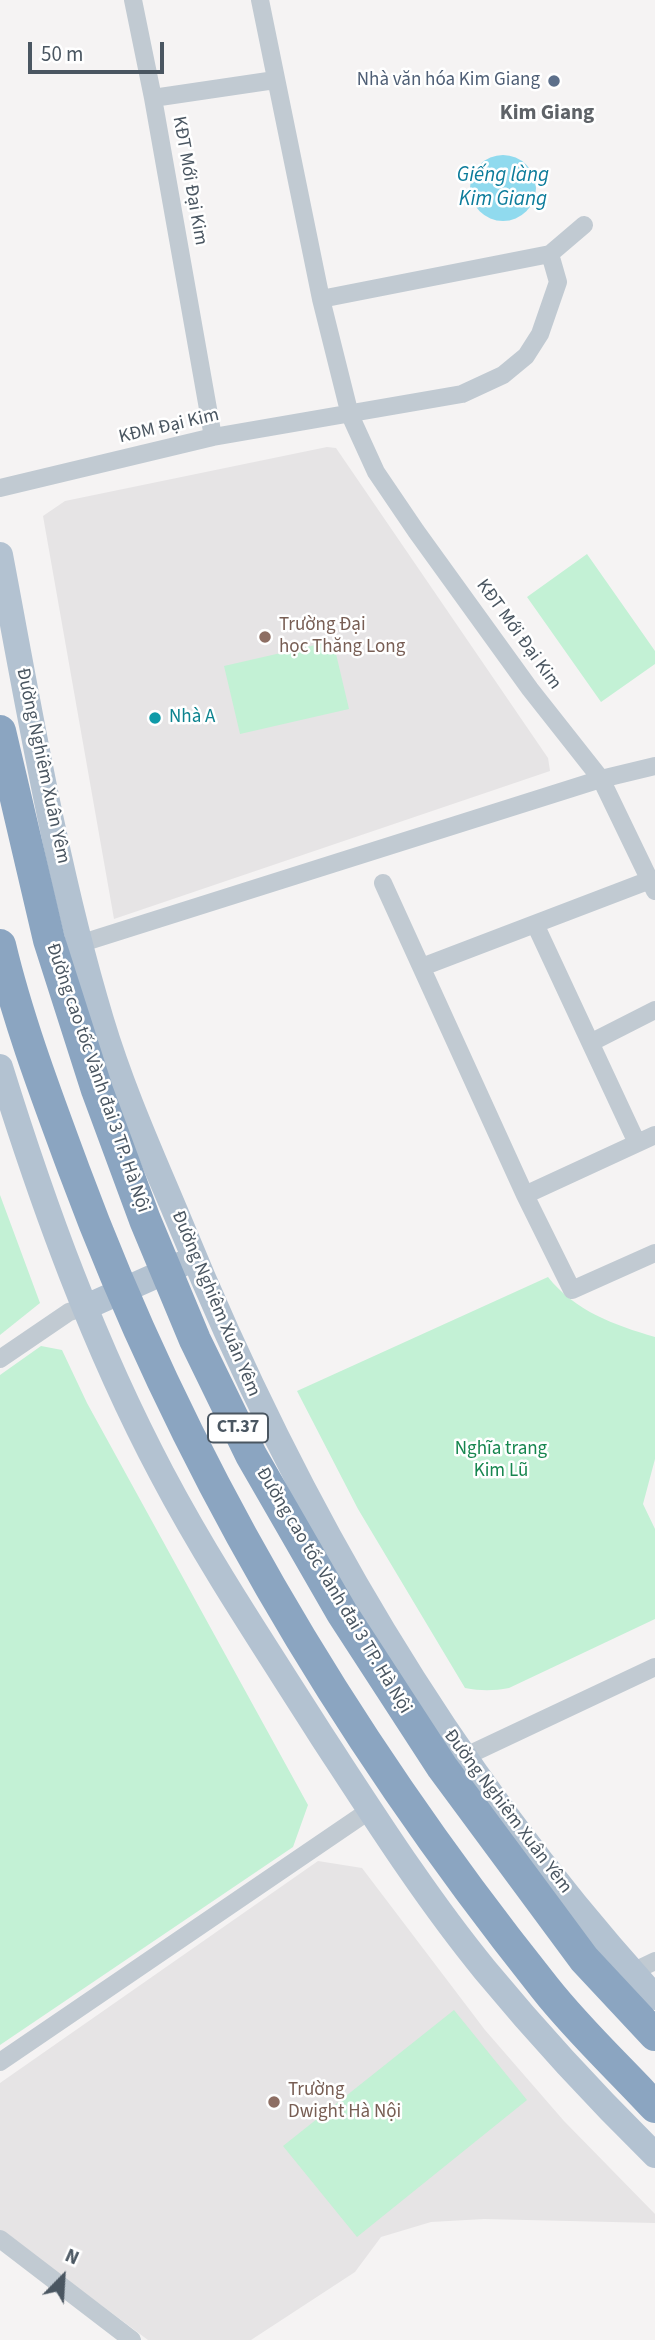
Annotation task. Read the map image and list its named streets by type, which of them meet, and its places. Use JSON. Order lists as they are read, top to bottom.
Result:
{
  "streets": {
    "highway": ["Đường cao tốc Vành đai 3 TP. Hà Nội", "CT.37"],
    "main road": ["Đường Nghiêm Xuân Yêm"],
    "street": ["KĐT Mới Đại Kim", "KĐM Đại Kim"]
  },
  "crossings": [
    ["KĐT Mới Đại Kim", "KĐM Đại Kim"]
  ],
  "districts": ["Kim Giang"],
  "water": ["Giếng làng Kim Giang"],
  "parks": ["Nghĩa trang Kim Lũ"],
  "places": [
    "Nhà văn hóa Kim Giang",
    "Trường Đại học Thăng Long",
    "Nhà A",
    "Trường Dwight Hà Nội"
  ],
  "scale_bar": "50 m",
  "north": "top right"
}
